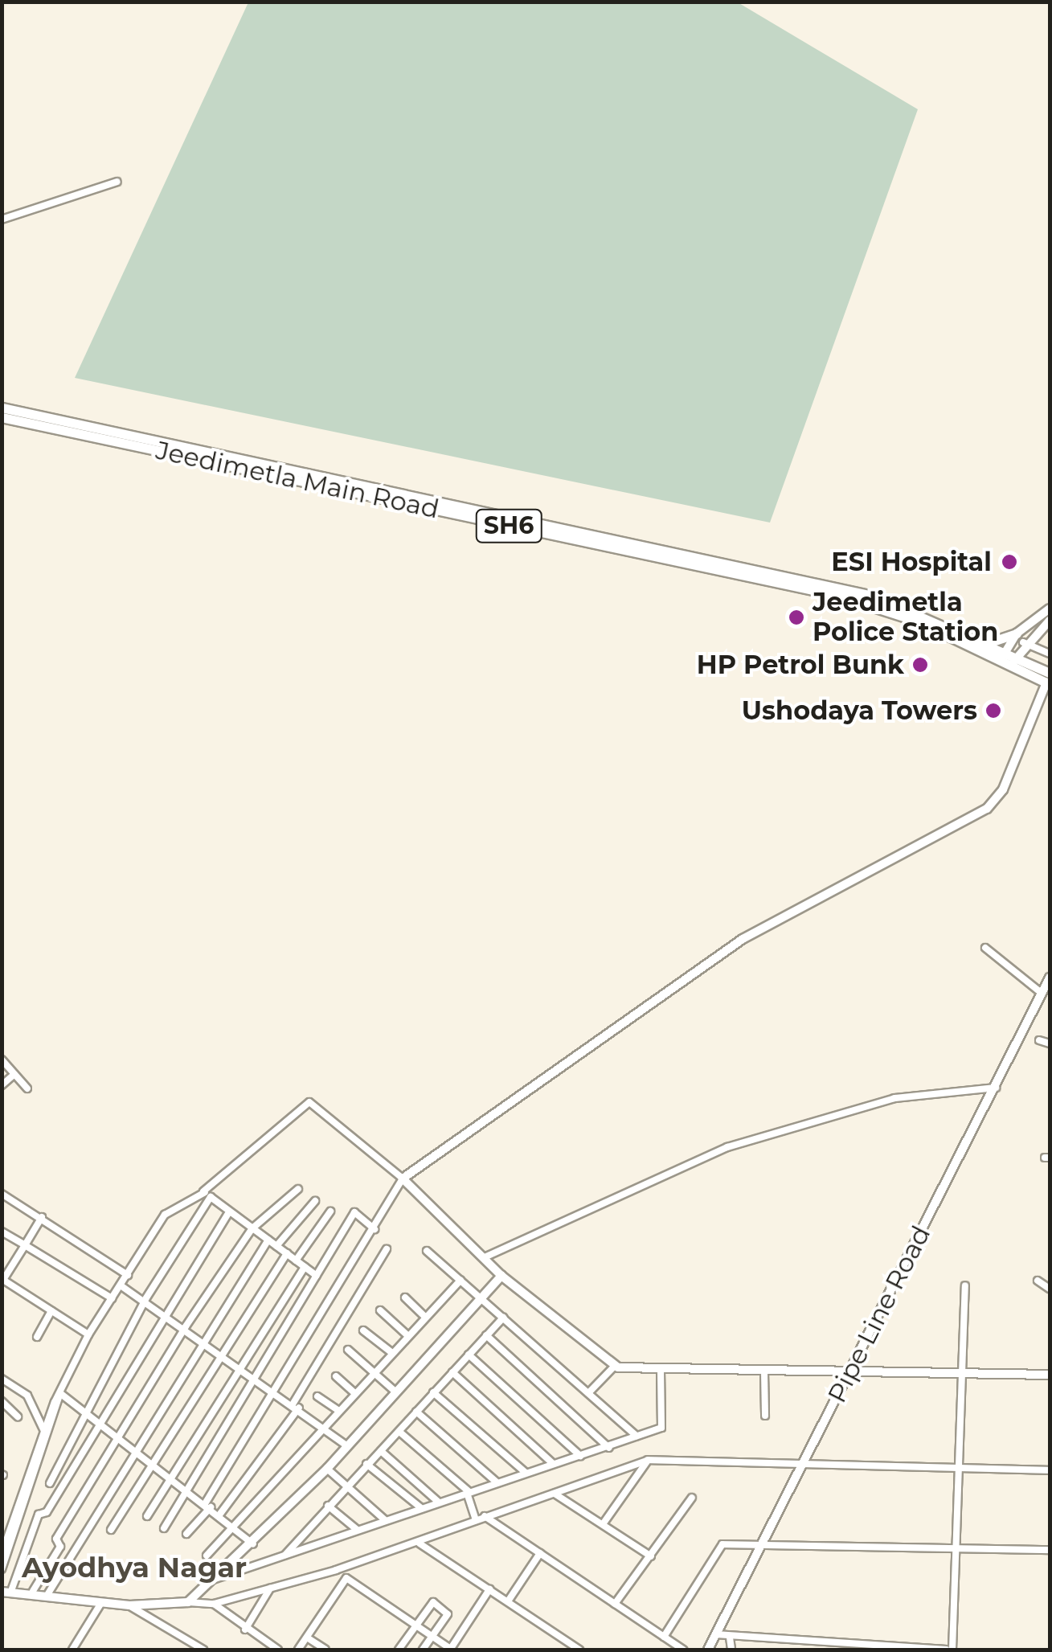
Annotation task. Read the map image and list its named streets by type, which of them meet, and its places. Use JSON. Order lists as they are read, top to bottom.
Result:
{
  "streets": {
    "main road": ["Jeedimetla Main Road", "SH6"],
    "street": ["Pipe Line Road"]
  },
  "districts": ["Ayodhya Nagar"],
  "places": [
    "ESI Hospital",
    "Jeedimetla Police Station",
    "HP Petrol Bunk",
    "Ushodaya Towers"
  ]
}
